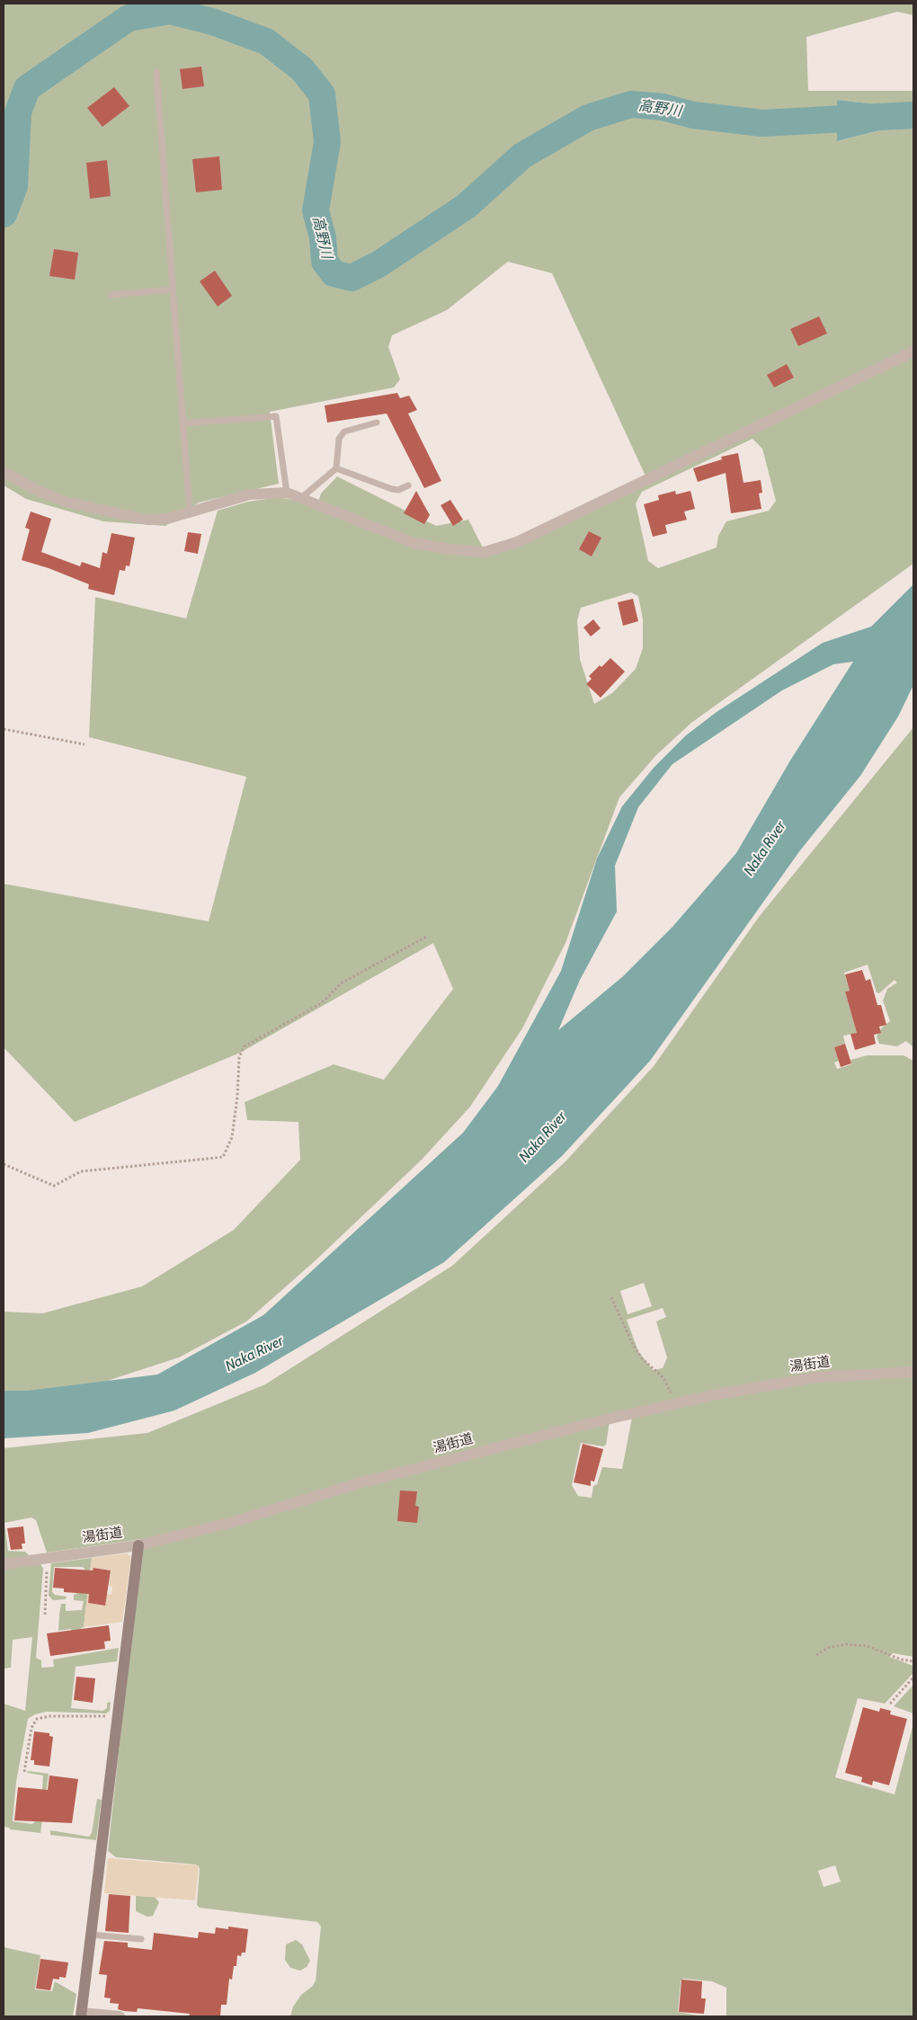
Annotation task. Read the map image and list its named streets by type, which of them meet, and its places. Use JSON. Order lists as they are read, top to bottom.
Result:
{
  "streets": {
    "street": ["湯街道"]
  },
  "water": ["高野川", "Naka River"]
}
